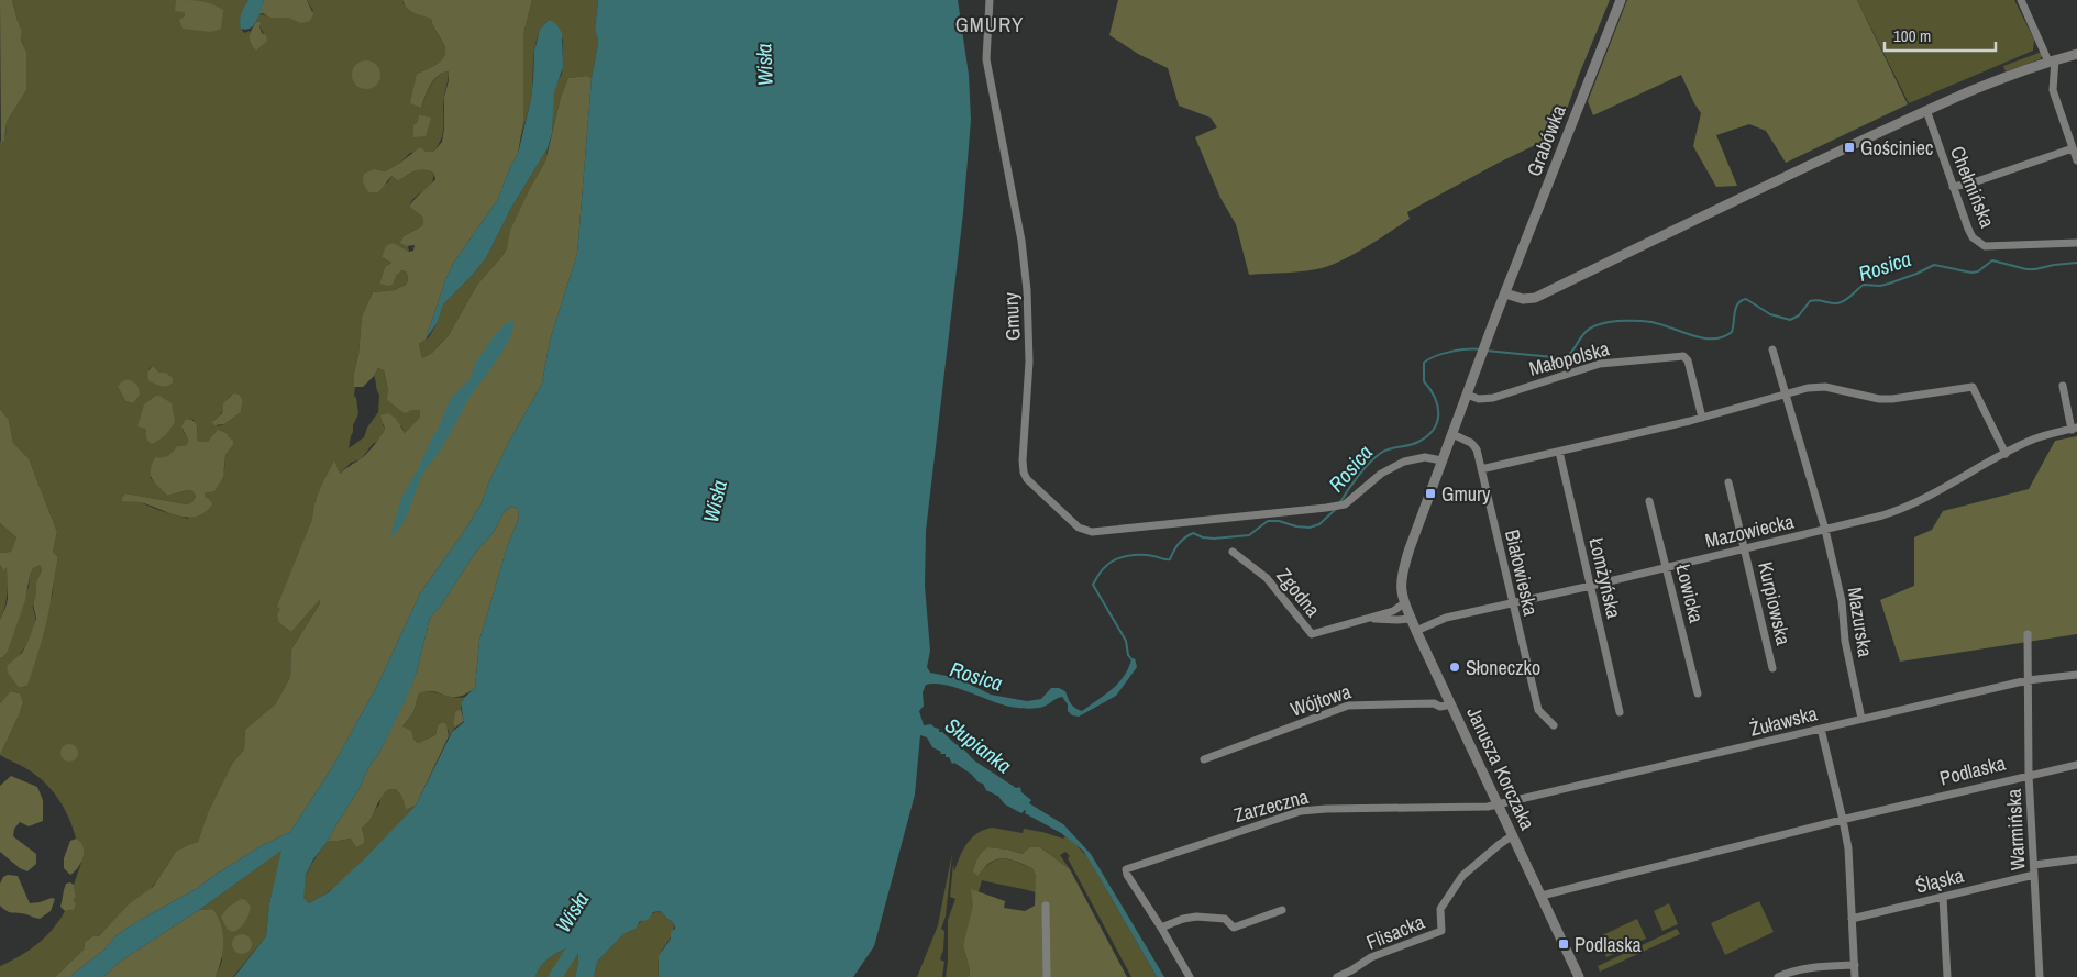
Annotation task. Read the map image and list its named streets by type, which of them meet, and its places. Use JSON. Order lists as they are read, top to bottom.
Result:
{
  "streets": {
    "street": [
      "Grabówka",
      "Chełmińska",
      "Gmury",
      "Małopolska",
      "Mazowiecka",
      "Białowieska",
      "Łomżyńska",
      "Zgodna",
      "Łowicka",
      "Kurpiowska",
      "Mazurska",
      "Wójtowa",
      "Żuławska",
      "Janusza Korczaka",
      "Podlaska",
      "Zarzeczna",
      "Warmińska",
      "Śląska",
      "Flisacka"
    ]
  },
  "crossings": [
    ["Grabówka", "Janusza Korczaka"],
    ["Gmury", "Janusza Korczaka"],
    ["Małopolska", "Janusza Korczaka"],
    ["Mazowiecka", "Białowieska"],
    ["Mazowiecka", "Łomżyńska"],
    ["Mazowiecka", "Łowicka"],
    ["Mazowiecka", "Kurpiowska"],
    ["Mazowiecka", "Mazurska"],
    ["Mazowiecka", "Janusza Korczaka"],
    ["Białowieska", "Janusza Korczaka"],
    ["Zgodna", "Janusza Korczaka"],
    ["Mazurska", "Żuławska"],
    ["Wójtowa", "Janusza Korczaka"],
    ["Żuławska", "Janusza Korczaka"],
    ["Żuławska", "Zarzeczna"],
    ["Żuławska", "Warmińska"],
    ["Janusza Korczaka", "Podlaska"],
    ["Janusza Korczaka", "Zarzeczna"],
    ["Janusza Korczaka", "Flisacka"],
    ["Podlaska", "Warmińska"],
    ["Warmińska", "Śląska"]
  ],
  "districts": ["GMURY"],
  "water": ["Wisła", "Rosica", "Słupianka"],
  "places": {
    "transit": ["Gościniec", "Gmury", "Podlaska"],
    "other": ["Słoneczko"]
  },
  "scale_bar": "100 m"
}
